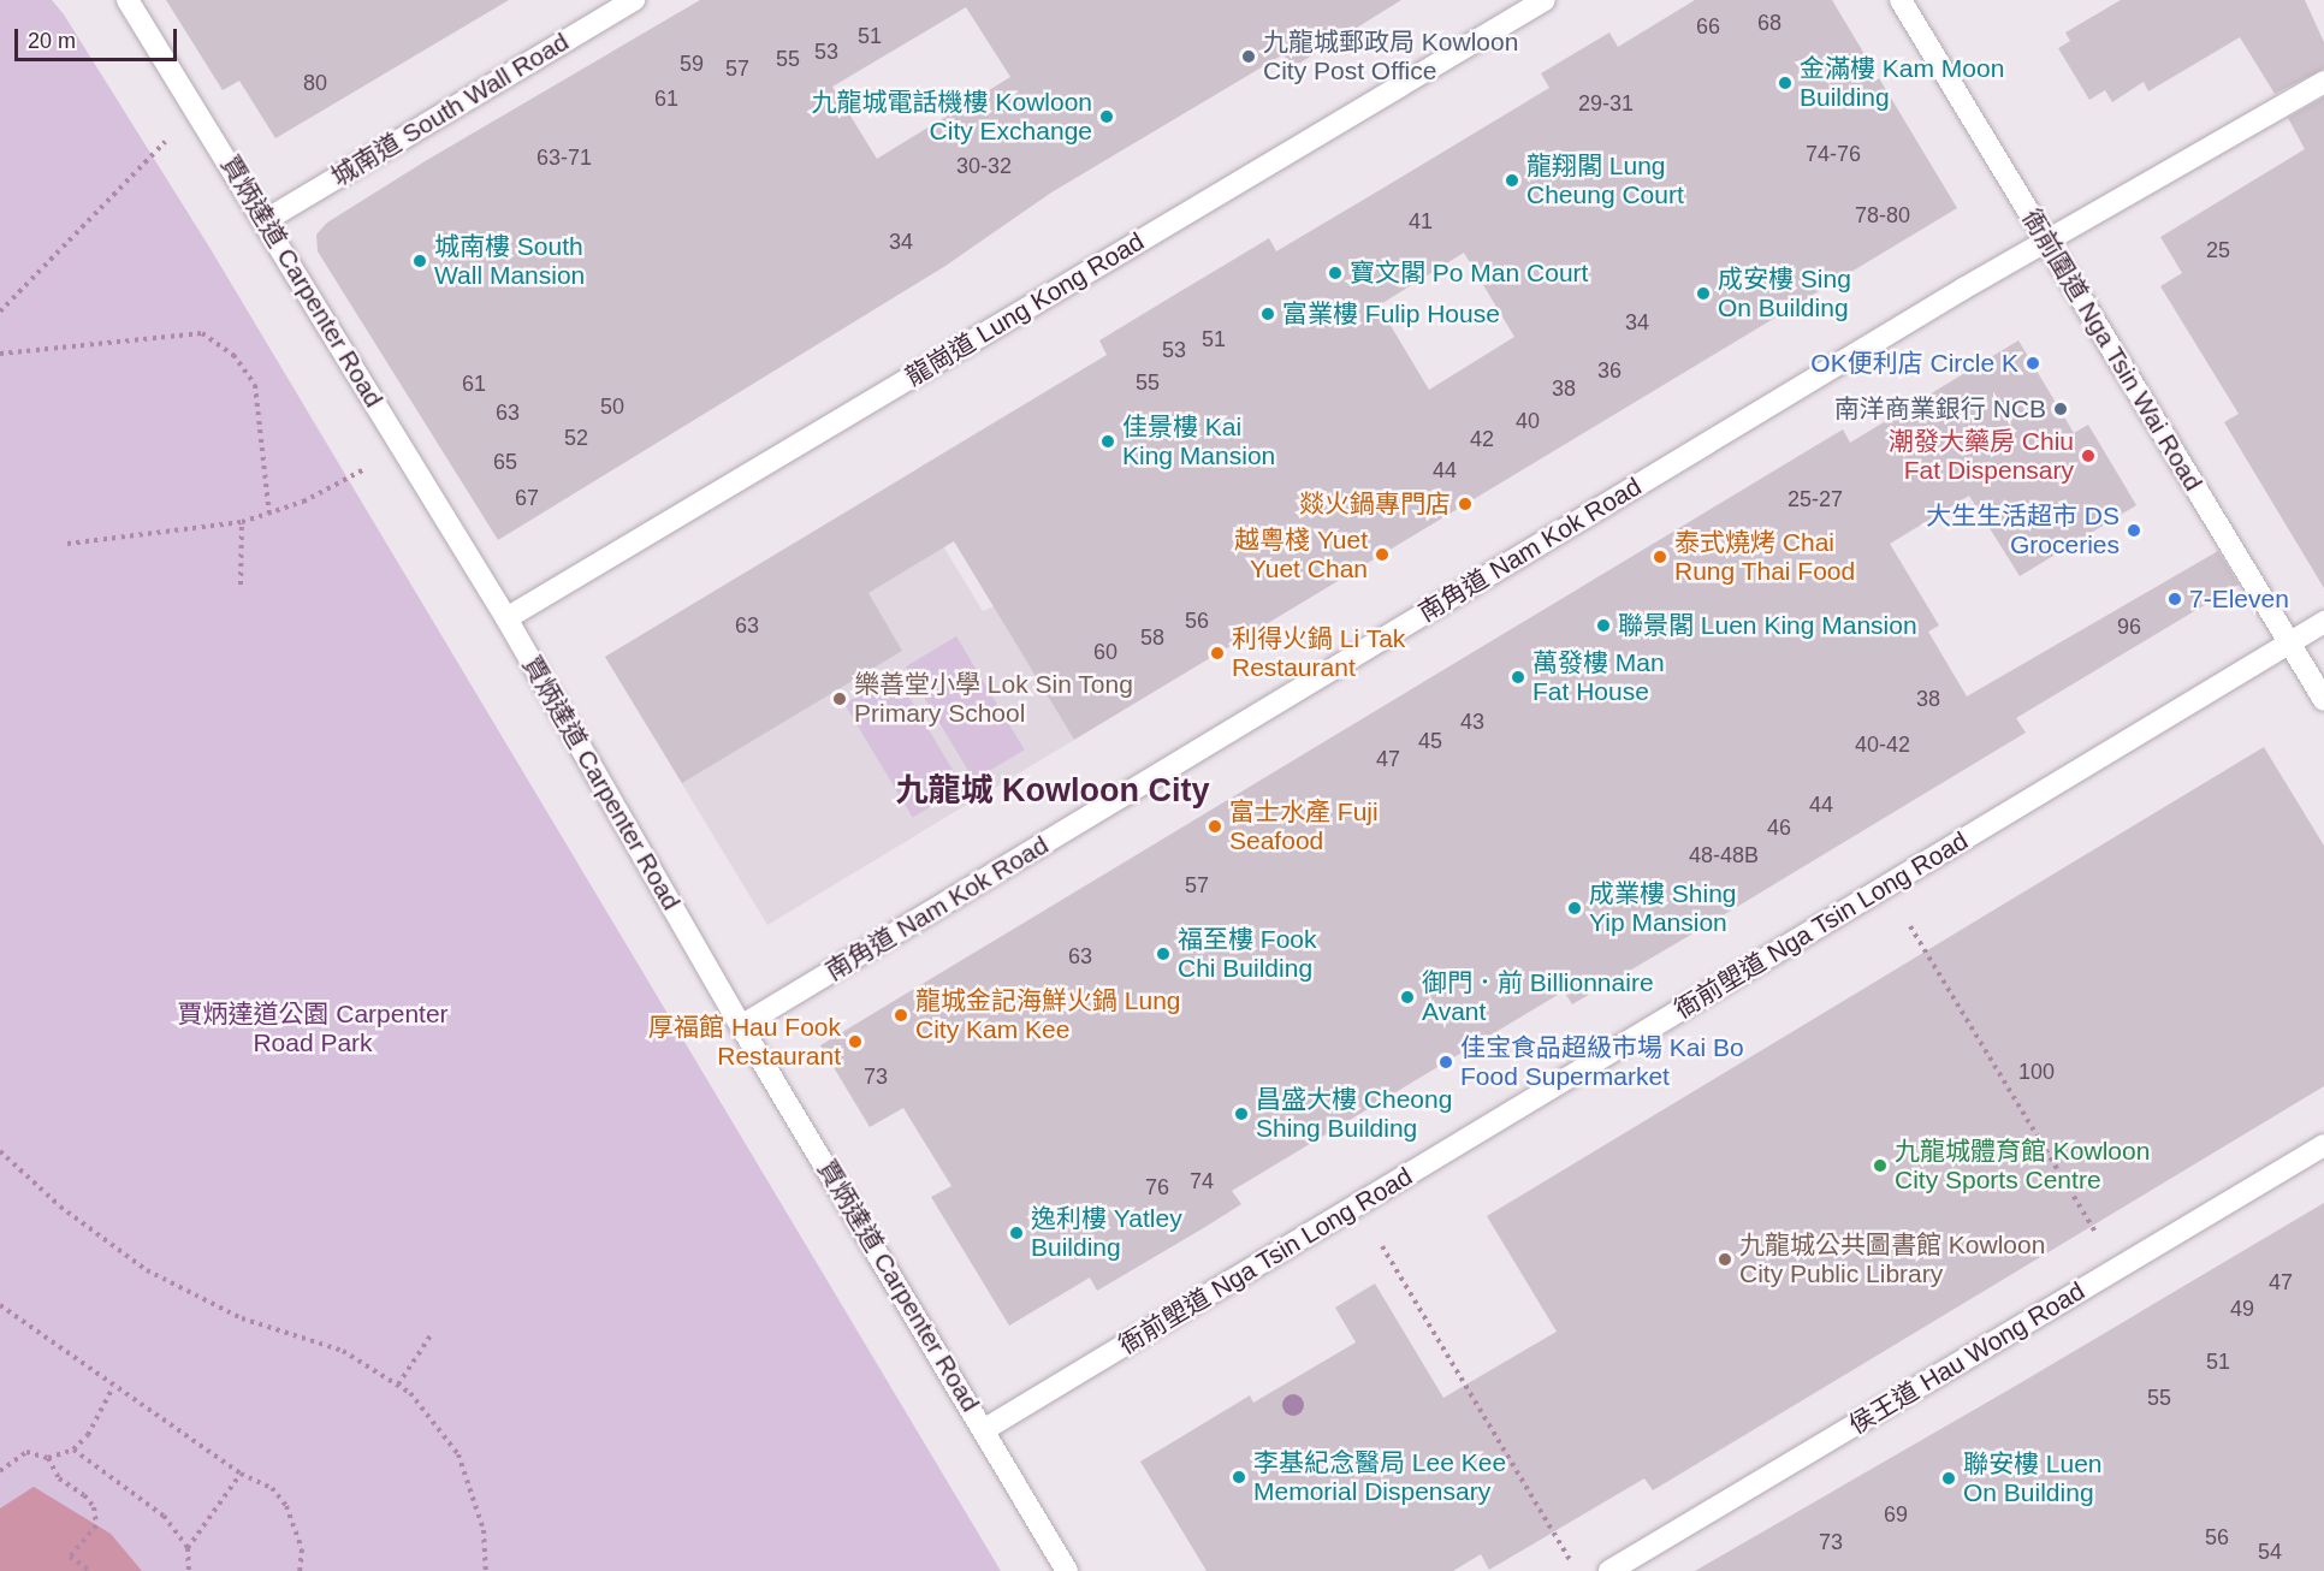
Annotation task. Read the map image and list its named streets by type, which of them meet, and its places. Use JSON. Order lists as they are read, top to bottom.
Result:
{
  "streets": {
    "street": [
      "城南道 South Wall Road",
      "賈炳達道 Carpenter Road",
      "龍崗道 Lung Kong Road",
      "衙前圍道 Nga Tsin Wai Road",
      "南角道 Nam Kok Road",
      "衙前塱道 Nga Tsin Long Road",
      "侯王道 Hau Wong Road"
    ]
  },
  "crossings": [
    ["城南道 South Wall Road", "賈炳達道 Carpenter Road"],
    ["賈炳達道 Carpenter Road", "龍崗道 Lung Kong Road"],
    ["賈炳達道 Carpenter Road", "南角道 Nam Kok Road"],
    ["賈炳達道 Carpenter Road", "衙前塱道 Nga Tsin Long Road"],
    ["衙前圍道 Nga Tsin Wai Road", "南角道 Nam Kok Road"],
    ["衙前圍道 Nga Tsin Wai Road", "衙前塱道 Nga Tsin Long Road"]
  ],
  "districts": ["九龍城 Kowloon City"],
  "parks": ["賈炳達道公園 Carpenter Road Park"],
  "places": [
    "九龍城郵政局 Kowloon City Post Office",
    "金滿樓 Kam Moon Building",
    "九龍城電話機樓 Kowloon City Exchange",
    "龍翔閣 Lung Cheung Court",
    "城南樓 South Wall Mansion",
    "寶文閣 Po Man Court",
    "成安樓 Sing On Building",
    "富業樓 Fulip House",
    "OK便利店 Circle K",
    "南洋商業銀行 NCB",
    "佳景樓 Kai King Mansion",
    "潮發大藥房 Chiu Fat Dispensary",
    "燚火鍋專門店",
    "大生生活超市 DS Groceries",
    "越粵棧 Yuet Yuet Chan",
    "泰式燒烤 Chai Rung Thai Food",
    "7-Eleven",
    "聯景閣 Luen King Mansion",
    "利得火鍋 Li Tak Restaurant",
    "萬發樓 Man Fat House",
    "樂善堂小學 Lok Sin Tong Primary School",
    "富士水產 Fuji Seafood",
    "成業樓 Shing Yip Mansion",
    "福至樓 Fook Chi Building",
    "御門．前 Billionnaire Avant",
    "龍城金記海鮮火鍋 Lung City Kam Kee",
    "厚福館 Hau Fook Restaurant",
    "佳宝食品超級市場 Kai Bo Food Supermarket",
    "昌盛大樓 Cheong Shing Building",
    "九龍城體育館 Kowloon City Sports Centre",
    "逸利樓 Yatley Building",
    "九龍城公共圖書館 Kowloon City Public Library",
    "李基紀念醫局 Lee Kee Memorial Dispensary",
    "聯安樓 Luen On Building"
  ],
  "house_numbers": [
    "68",
    "66",
    "51",
    "53",
    "55",
    "59",
    "57",
    "80",
    "61",
    "29-31",
    "74-76",
    "63-71",
    "30-32",
    "78-80",
    "41",
    "34",
    "25",
    "34",
    "51",
    "53",
    "36",
    "55",
    "61",
    "38",
    "50",
    "63",
    "40",
    "52",
    "42",
    "65",
    "44",
    "67",
    "25-27",
    "56",
    "63",
    "96",
    "58",
    "60",
    "38",
    "43",
    "45",
    "40-42",
    "47",
    "44",
    "46",
    "48-48B",
    "57",
    "63",
    "100",
    "73",
    "74",
    "76",
    "47",
    "49",
    "51",
    "55",
    "69",
    "56",
    "73",
    "54"
  ],
  "scale_bar": "20 m"
}
